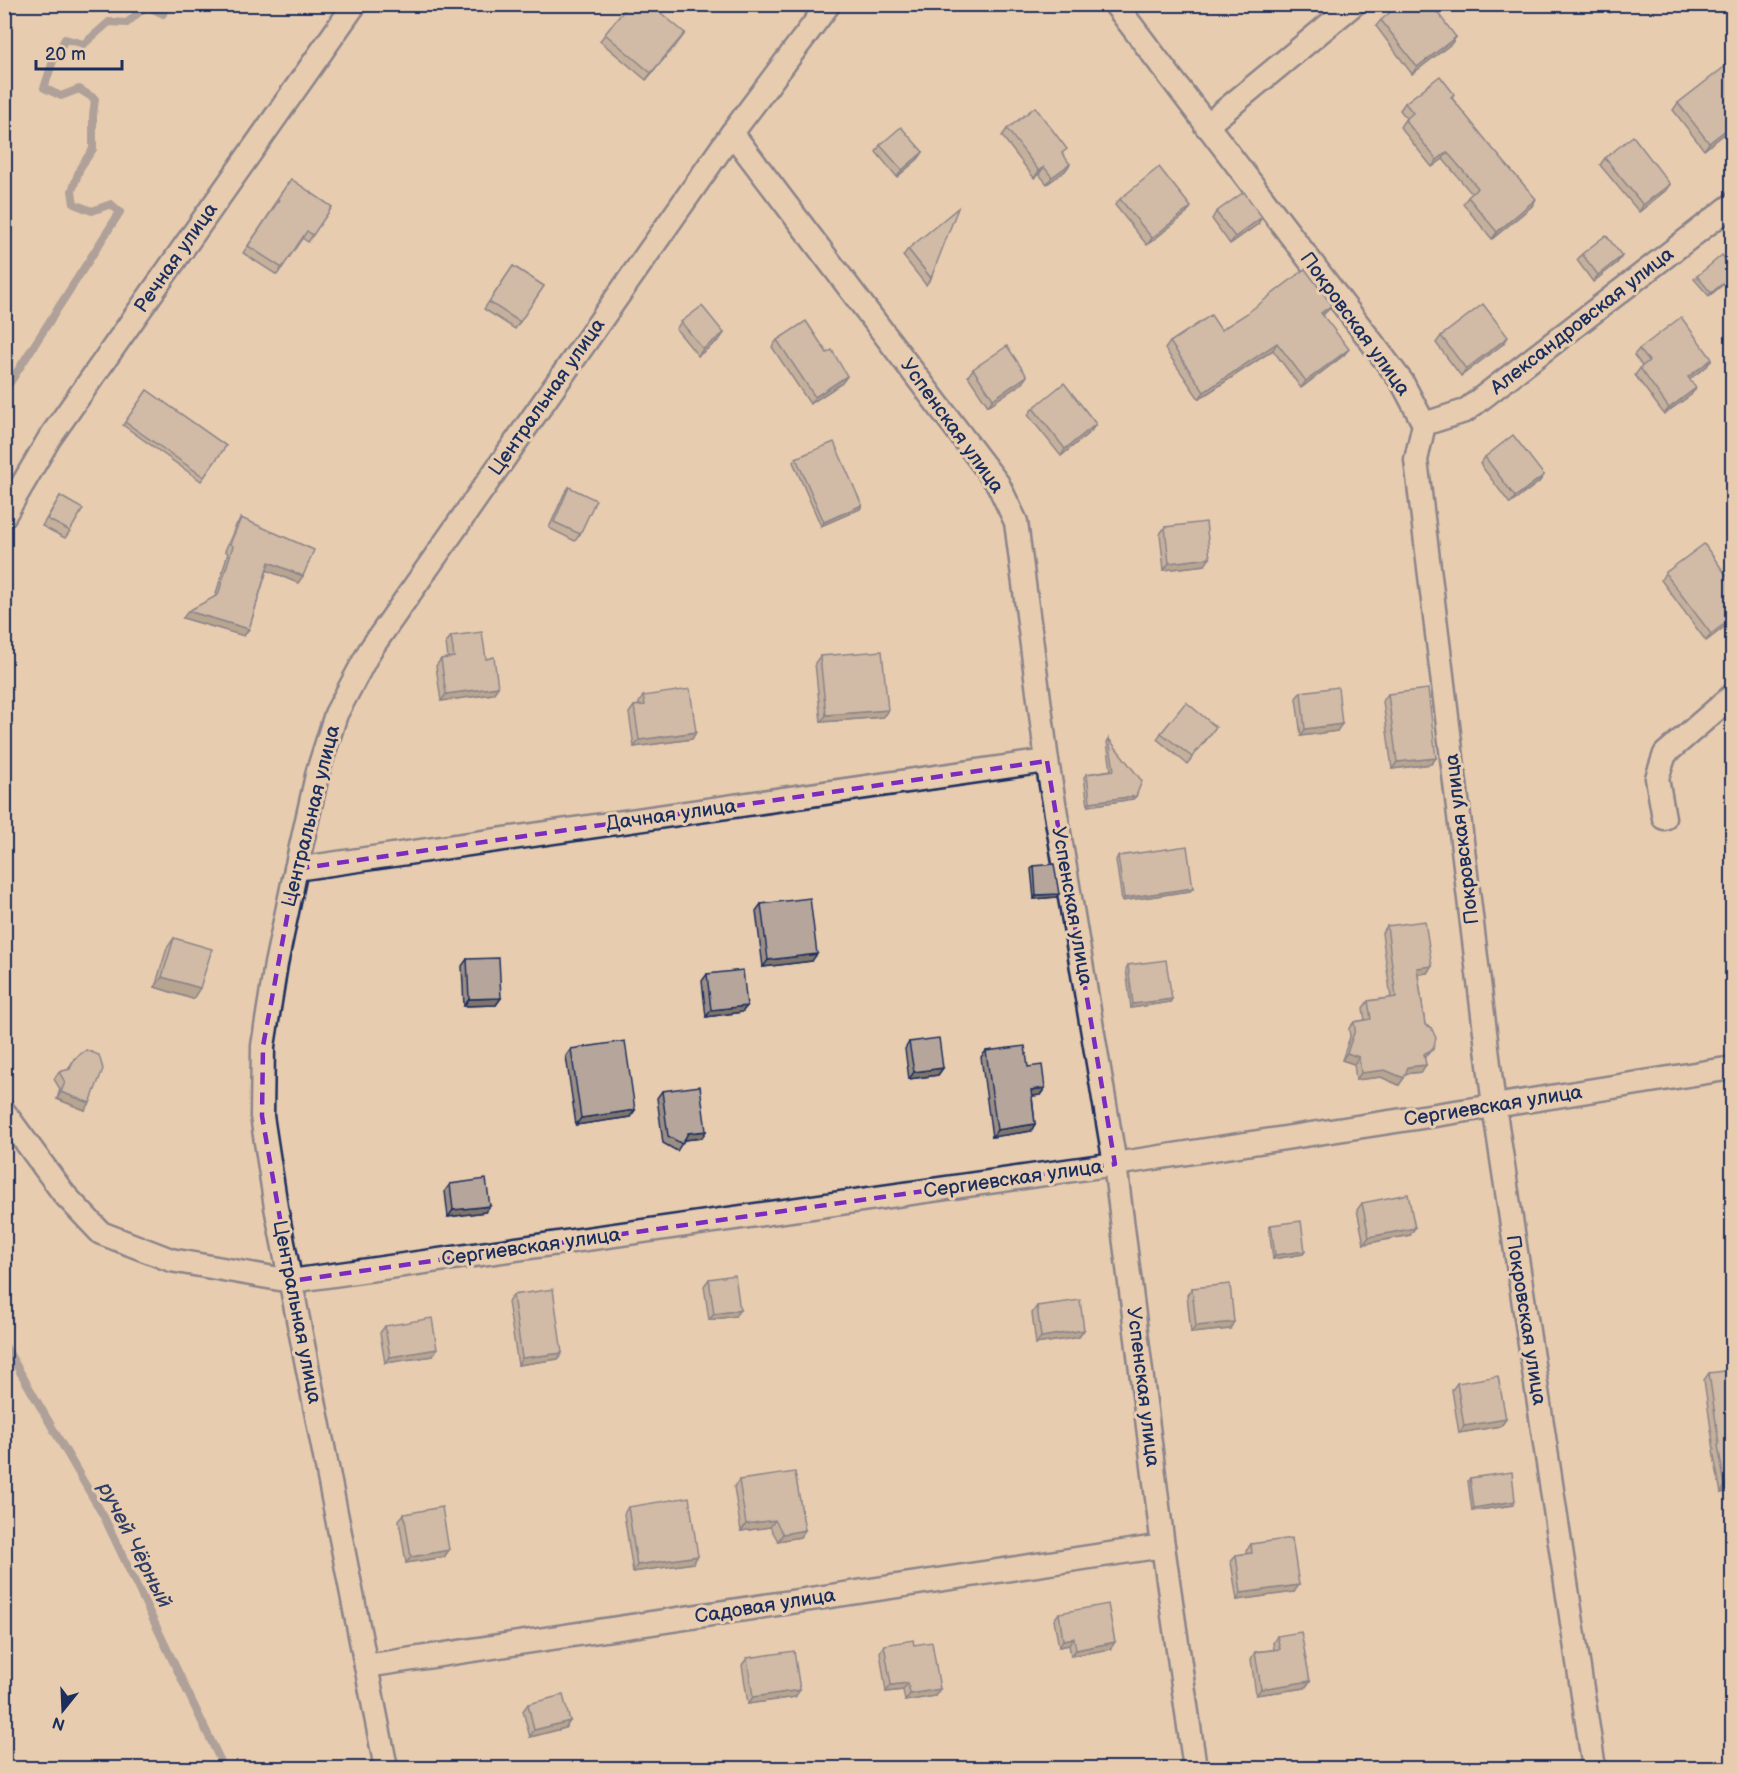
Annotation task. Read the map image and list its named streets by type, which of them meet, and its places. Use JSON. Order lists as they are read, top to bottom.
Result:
{
  "streets": {
    "street": [
      "Речная улица",
      "Александровская улица",
      "Покровская улица",
      "Центральная улица",
      "Успенская улица",
      "Дачная улица",
      "Сергиевская улица",
      "Садовая улица"
    ]
  },
  "crossings": [
    ["Александровская улица", "Покровская улица"],
    ["Покровская улица", "Сергиевская улица"],
    ["Центральная улица", "Успенская улица"],
    ["Центральная улица", "Дачная улица"],
    ["Центральная улица", "Сергиевская улица"],
    ["Центральная улица", "Садовая улица"],
    ["Успенская улица", "Дачная улица"],
    ["Успенская улица", "Сергиевская улица"],
    ["Успенская улица", "Садовая улица"]
  ],
  "water": ["ручей Чёрный"],
  "scale_bar": "20 m",
  "north": "bottom"
}
